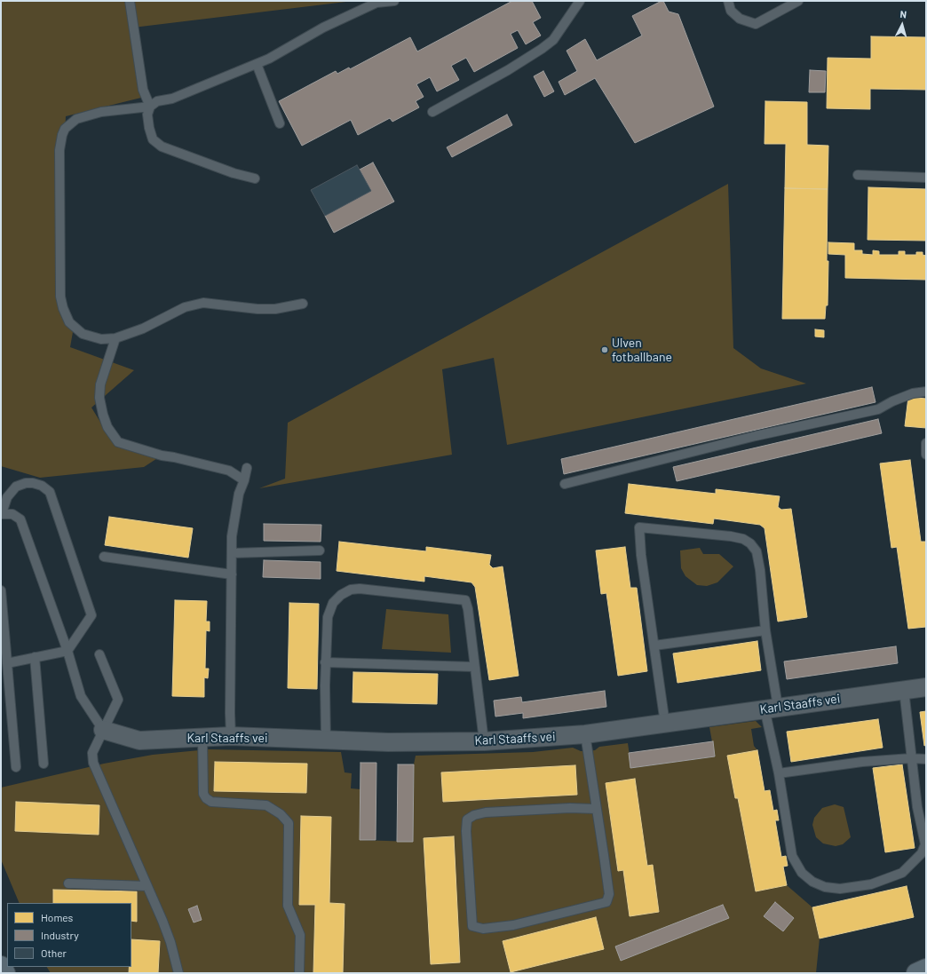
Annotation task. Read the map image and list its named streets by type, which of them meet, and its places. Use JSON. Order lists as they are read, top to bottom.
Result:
{
  "streets": {
    "street": ["Karl Staaffs vei"]
  },
  "places": ["Ulven fotballbane"],
  "legend": ["Homes", "Industry", "Other"],
  "north": "top"
}
